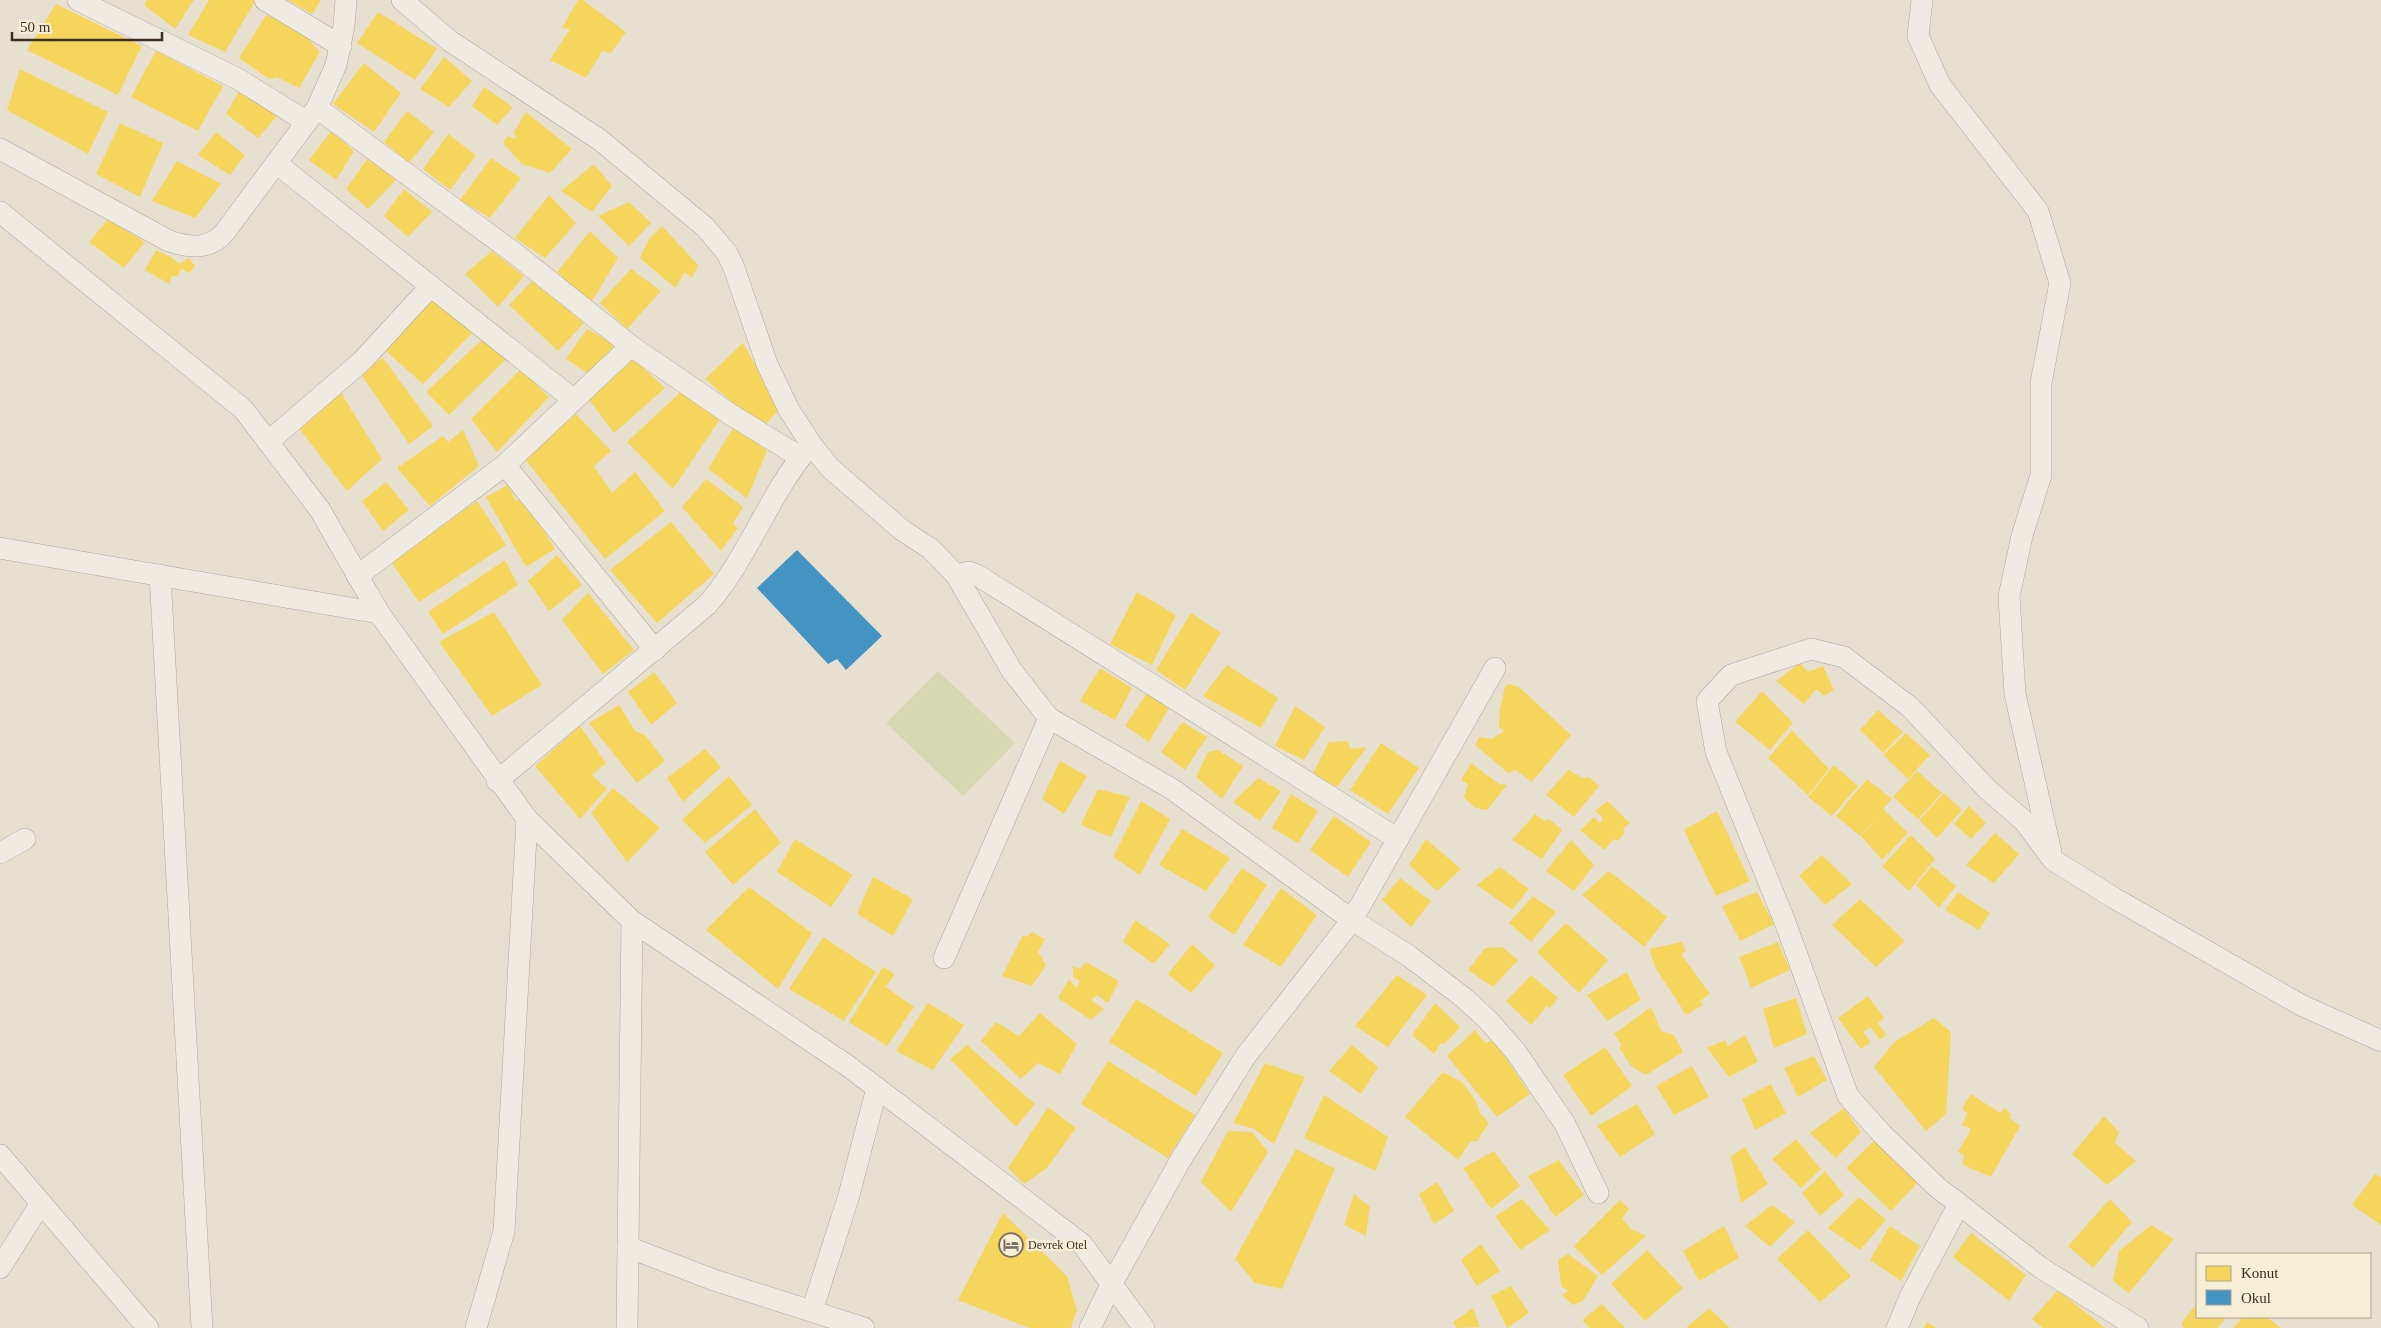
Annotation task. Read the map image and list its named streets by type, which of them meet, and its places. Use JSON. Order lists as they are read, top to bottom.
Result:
{
  "places": {
    "hotel": ["Devrek Otel"]
  },
  "legend": ["Konut", "Okul"],
  "scale_bar": "50 m"
}
